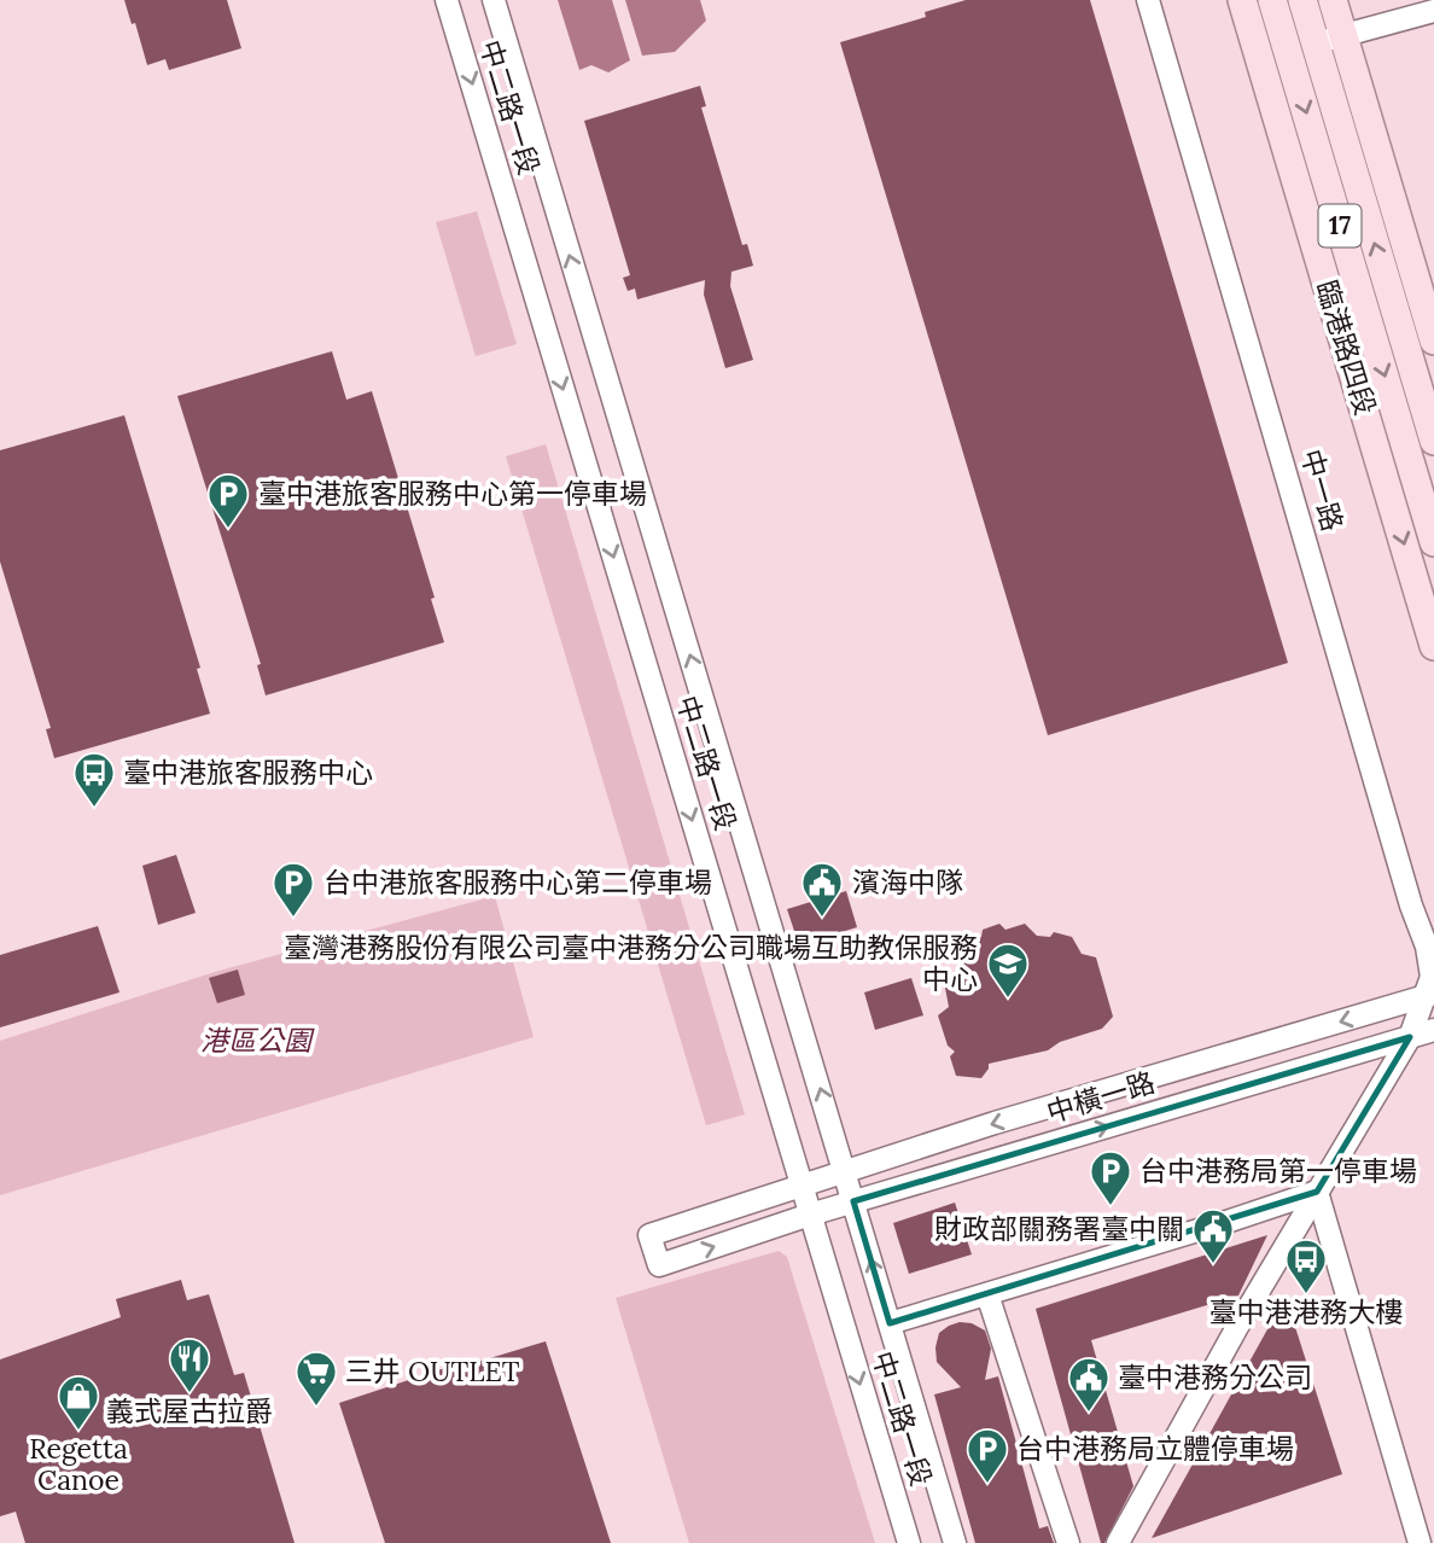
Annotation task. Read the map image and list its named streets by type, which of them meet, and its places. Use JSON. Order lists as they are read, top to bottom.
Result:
{
  "streets": {
    "main road": ["17", "臨港路四段"],
    "street": ["中二路一段", "中一路", "中橫一路"]
  },
  "crossings": [
    ["中二路一段", "中橫一路"],
    ["中一路", "中橫一路"]
  ],
  "parks": ["港區公園"],
  "places": {
    "parking": [
      "臺中港旅客服務中心第一停車場",
      "台中港旅客服務中心第二停車場",
      "台中港務局第一停車場",
      "台中港務局立體停車場"
    ],
    "bus stop": ["臺中港旅客服務中心", "臺中港港務大樓"],
    "public building": ["濱海中隊", "財政部關務署臺中關", "臺中港務分公司"],
    "school or university": ["臺灣港務股份有限公司臺中港務分公司職場互助教保服務 中心"],
    "restaurant": ["義式屋古拉爵"],
    "supermarket": ["三井 OUTLET"],
    "shop": ["Regetta Canoe"]
  }
}
